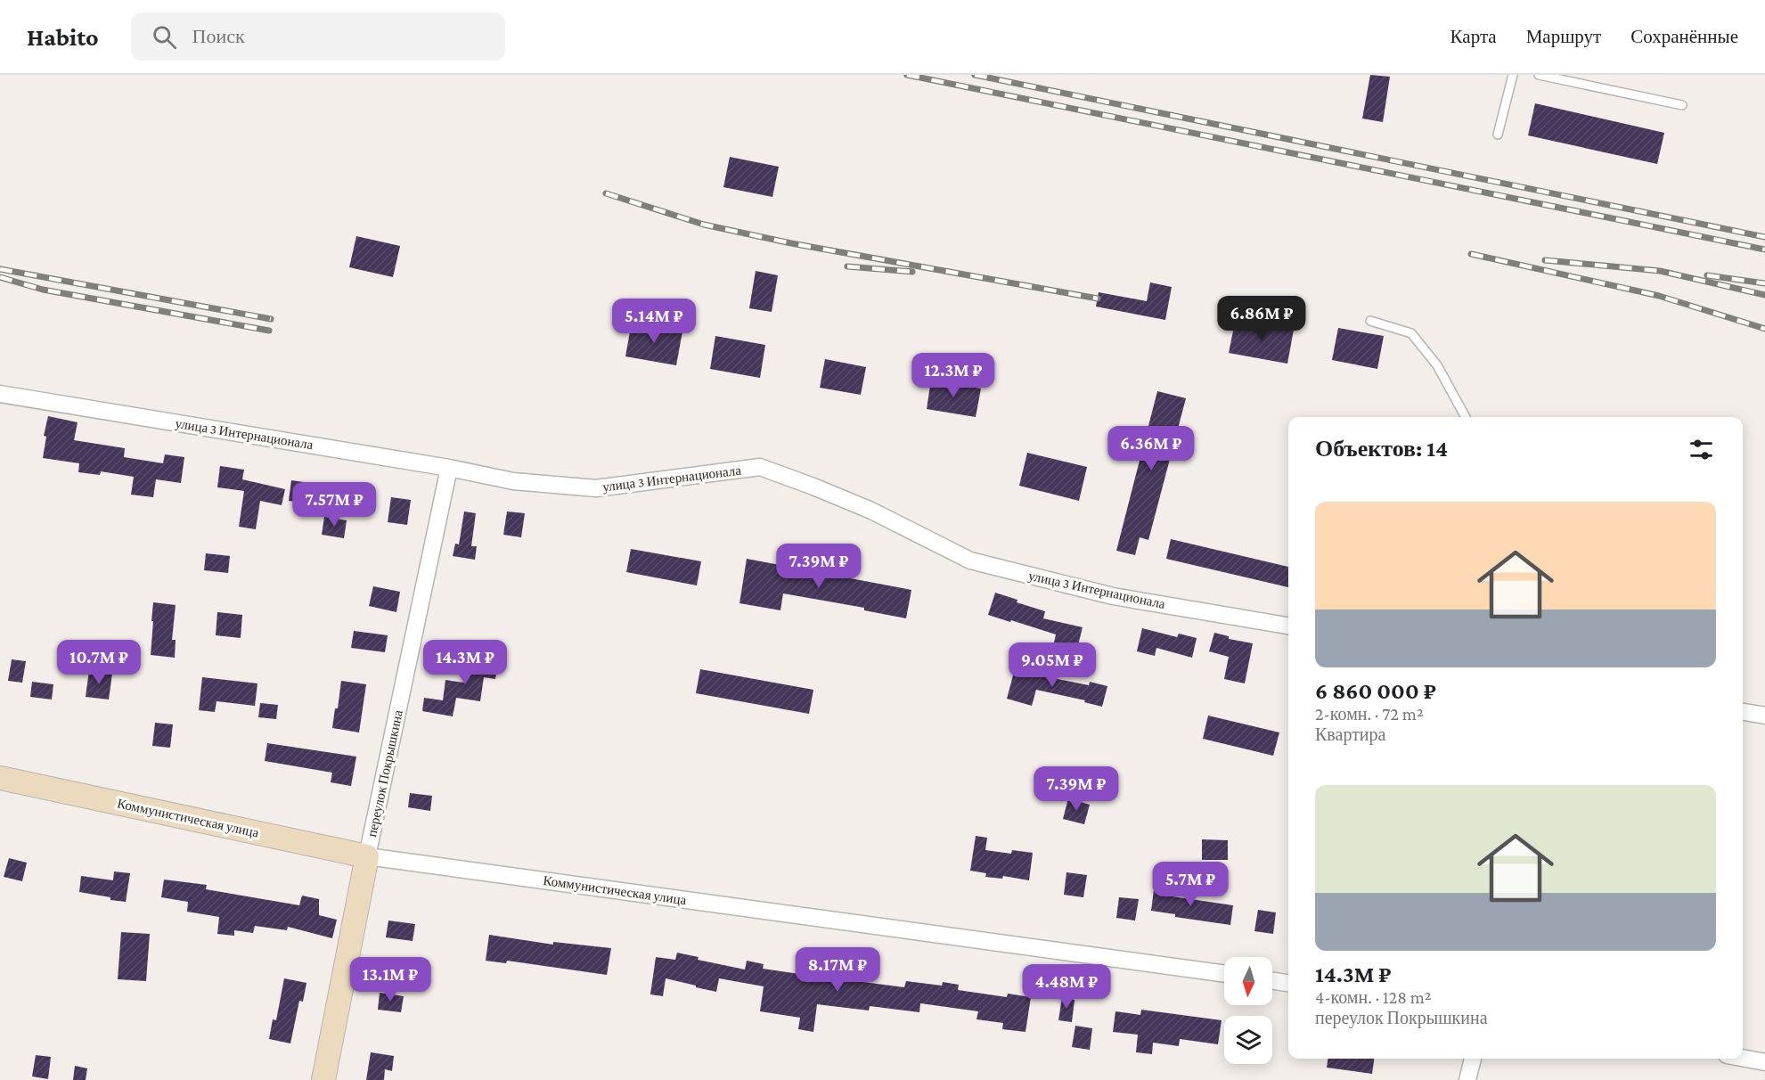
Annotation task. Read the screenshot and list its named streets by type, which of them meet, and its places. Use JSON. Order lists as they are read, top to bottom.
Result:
{
  "streets": {
    "street": ["улица 3 Интернационала", "переулок Покрышкина", "Коммунистическая улица"]
  },
  "crossings": [
    ["улица 3 Интернационала", "переулок Покрышкина"],
    ["переулок Покрышкина", "Коммунистическая улица"]
  ],
  "north": "bottom",
  "page": {
    "header": "Habito",
    "search": "Поиск",
    "nav": ["Карта", "Маршрут", "Сохранённые"],
    "price": [
      "6.86M ₽",
      "5.14M ₽",
      "12.3M ₽",
      "6.36M ₽",
      "7.57M ₽",
      "7.39M ₽",
      "10.7M ₽",
      "14.3M ₽",
      "9.05M ₽",
      "7.39M ₽",
      "5.7M ₽",
      "8.17M ₽",
      "13.1M ₽",
      "4.48M ₽"
    ],
    "heading": "Объектов: 14",
    "list": [
      {
        "name": "6 860 000 ₽",
        "note": "2-комн. · 72 m² · Квартира"
      },
      {
        "name": "14.3M ₽",
        "note": "4-комн. · 128 m² · переулок Покрышкина"
      }
    ]
  }
}
